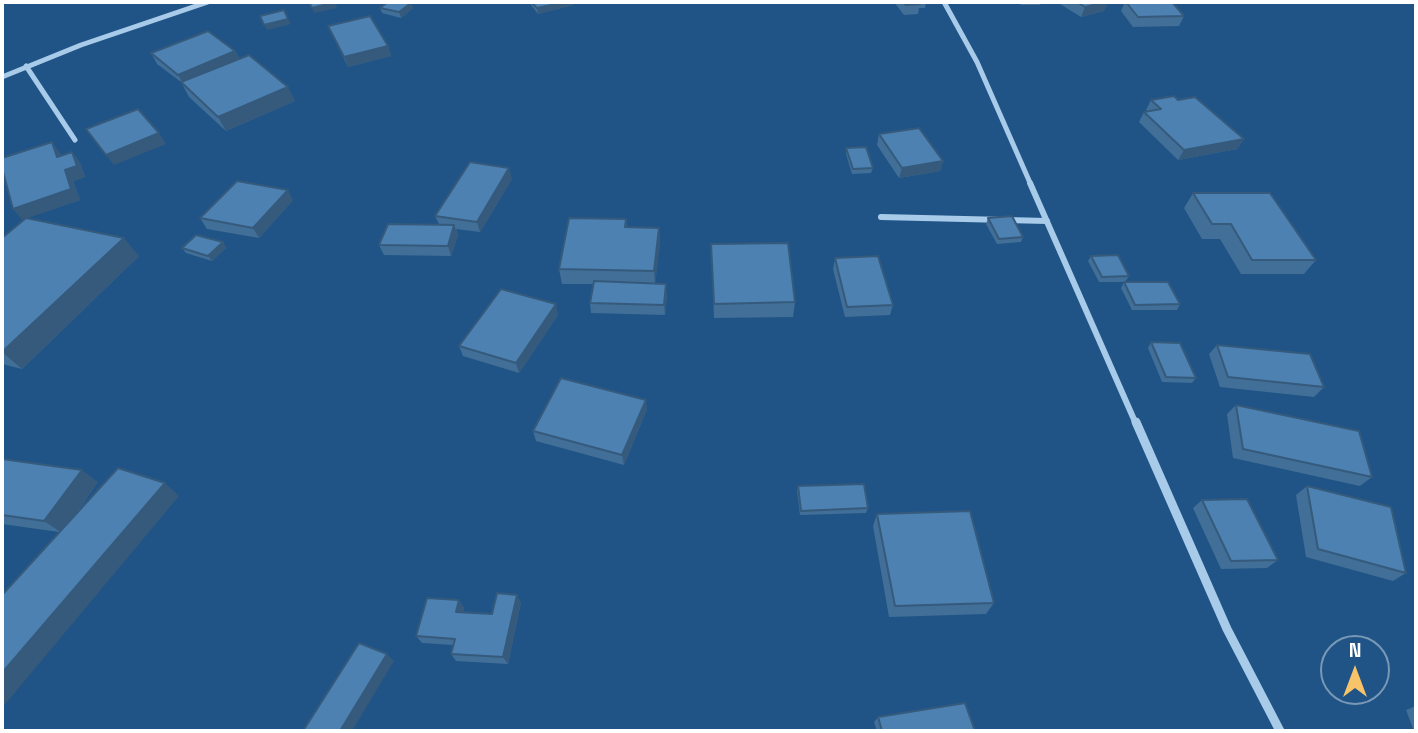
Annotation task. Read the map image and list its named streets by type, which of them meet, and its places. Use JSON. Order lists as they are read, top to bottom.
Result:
{
  "north": "top"
}
